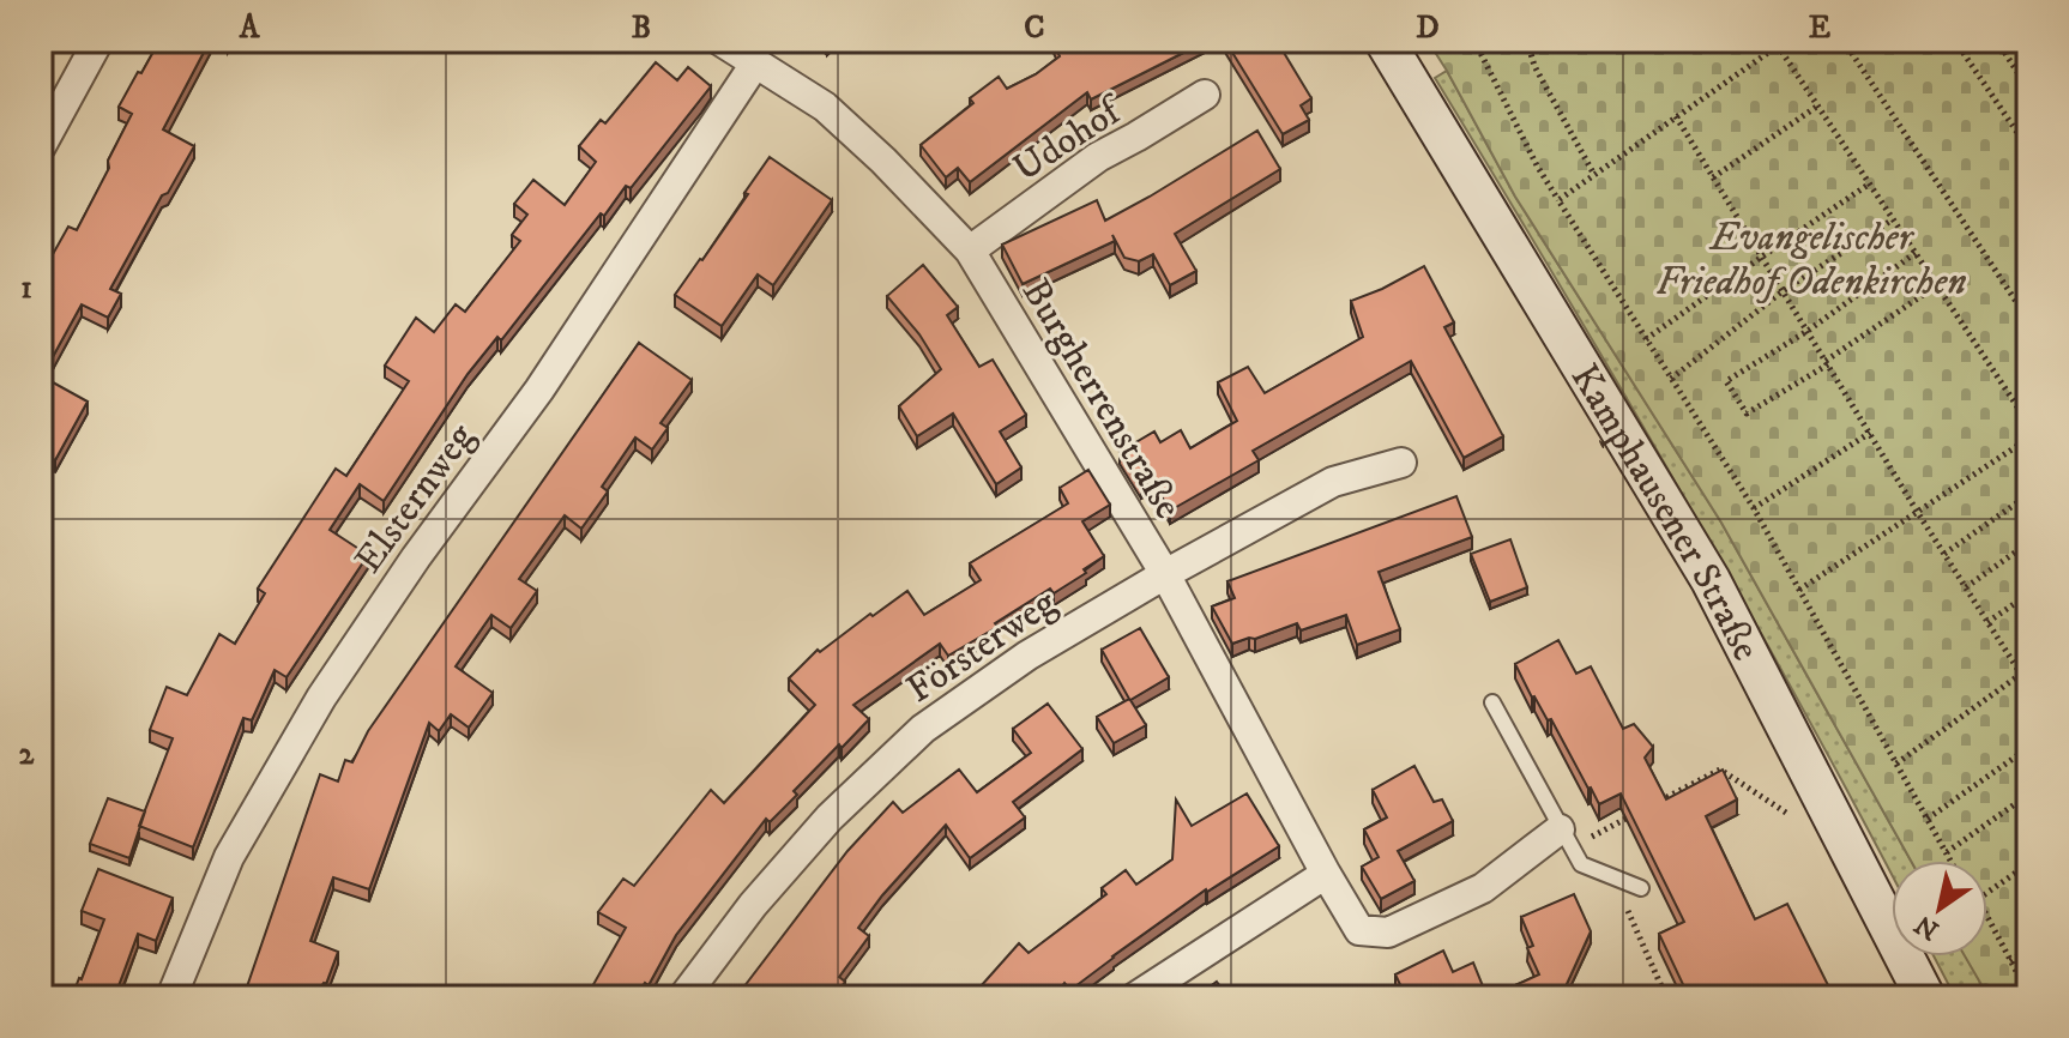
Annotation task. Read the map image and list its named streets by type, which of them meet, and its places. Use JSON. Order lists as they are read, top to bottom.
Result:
{
  "streets": {
    "main road": ["Kamphausener Straße"],
    "street": [
      "Udohof",
      "Burgherrenstraße",
      "Elsternweg",
      "Försterweg"
    ]
  },
  "crossings": [
    ["Udohof", "Burgherrenstraße"],
    ["Burgherrenstraße", "Elsternweg"],
    ["Burgherrenstraße", "Försterweg"]
  ],
  "parks": ["Evangelischer Friedhof Odenkirchen"],
  "north": "bottom left",
  "grid": {
    "columns": [
      "A",
      "B",
      "C",
      "D",
      "E"
    ],
    "rows": ["1", "2"]
  }
}
